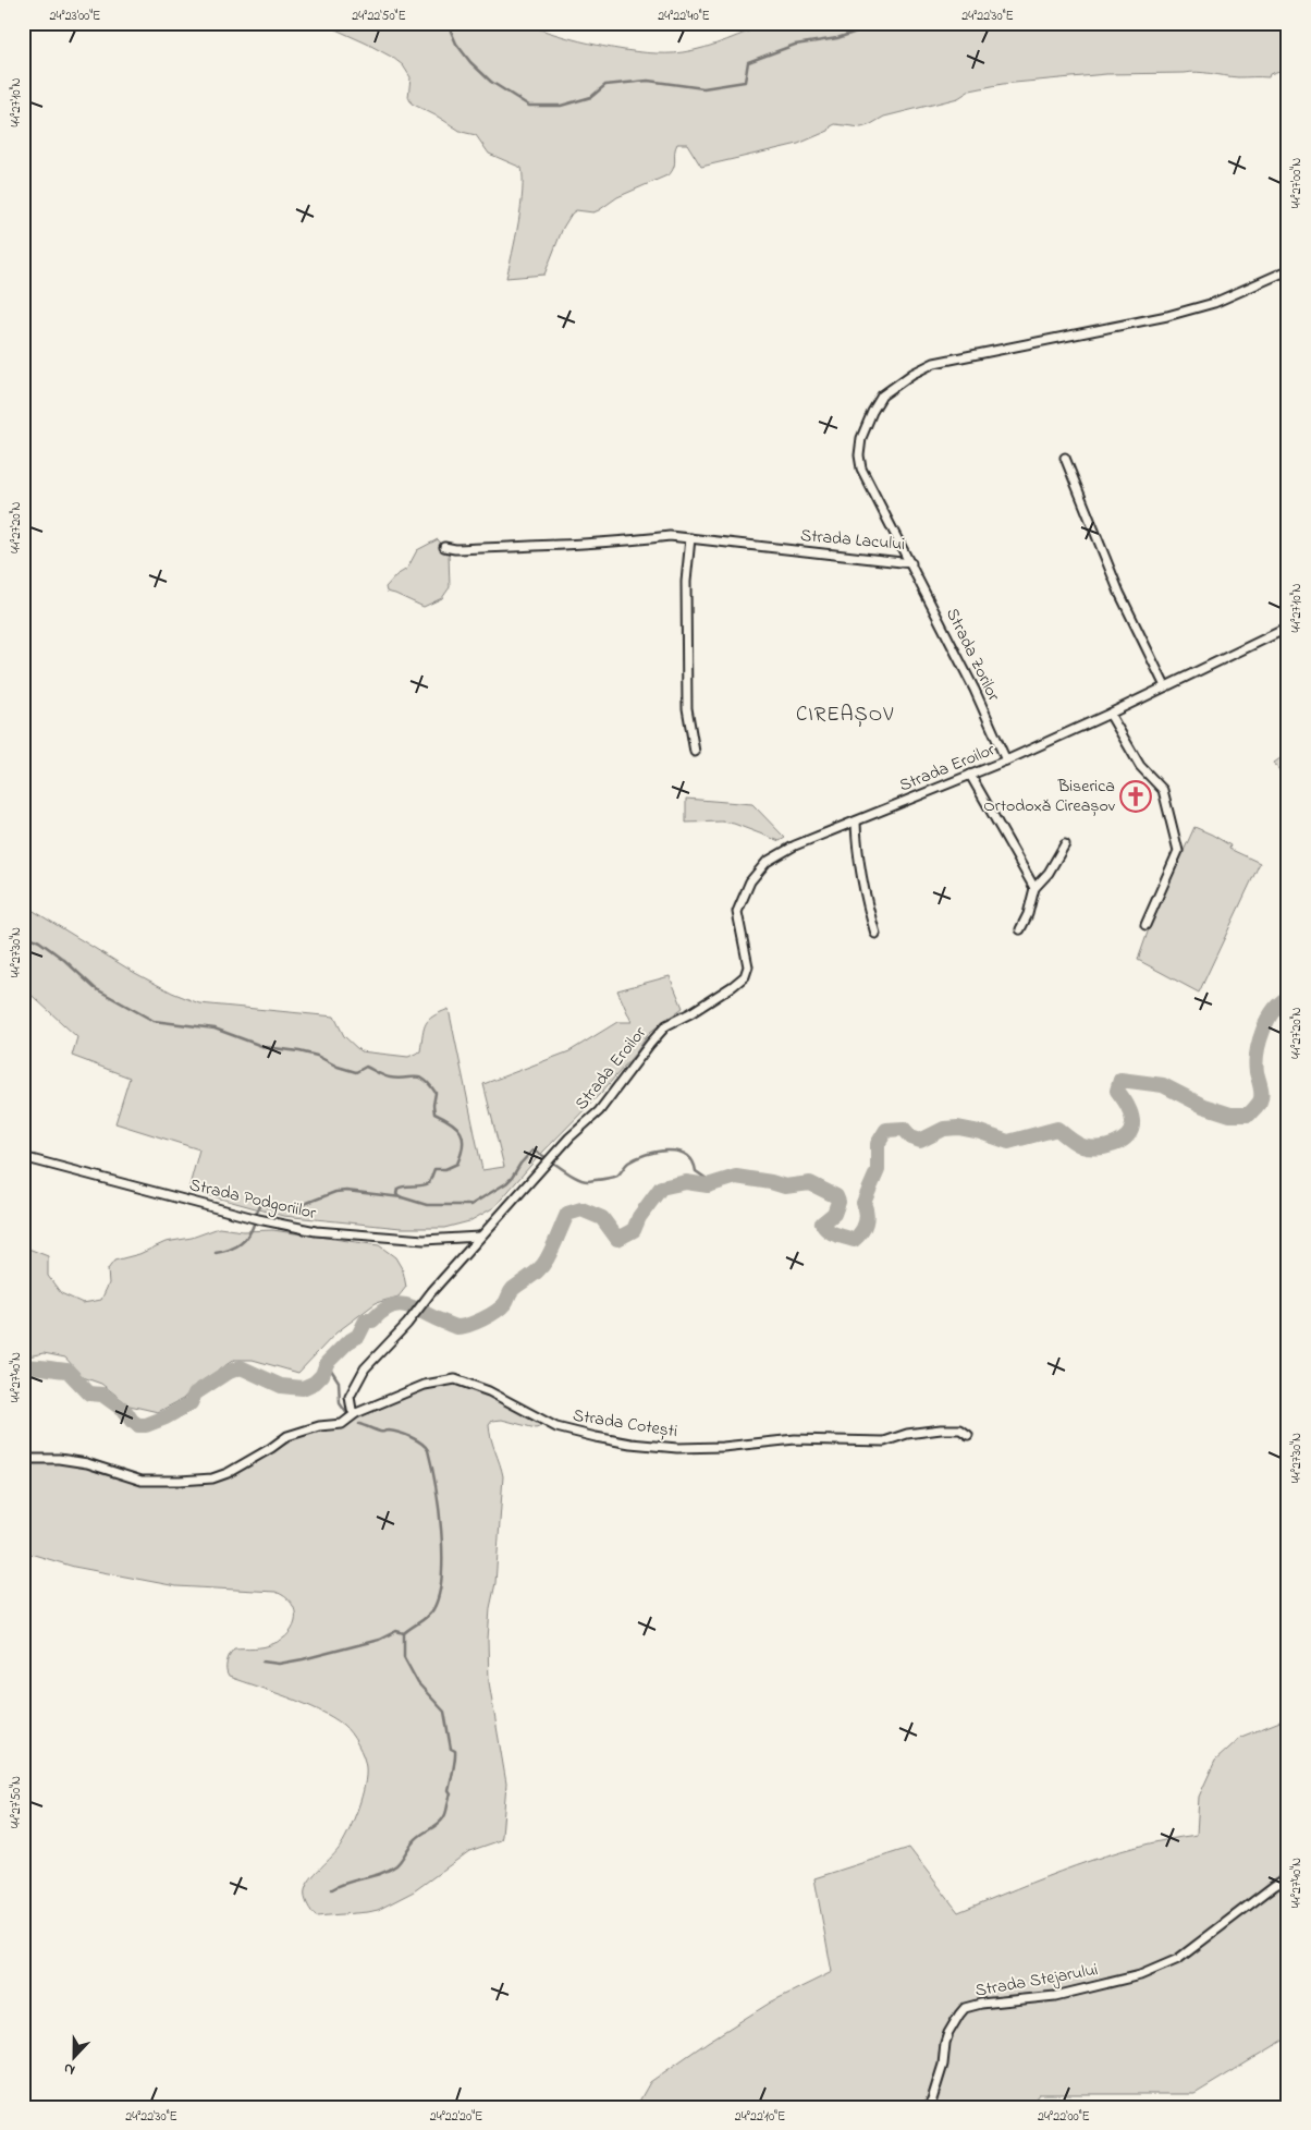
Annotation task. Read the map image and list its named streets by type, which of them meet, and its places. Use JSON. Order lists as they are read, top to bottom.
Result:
{
  "streets": {
    "street": [
      "Strada Lacului",
      "Strada Zorilor",
      "Strada Eroilor",
      "Strada Podgoriilor",
      "Strada Cotești",
      "Strada Stejarului"
    ]
  },
  "crossings": [
    ["Strada Lacului", "Strada Zorilor"],
    ["Strada Zorilor", "Strada Eroilor"],
    ["Strada Eroilor", "Strada Podgoriilor"],
    ["Strada Eroilor", "Strada Cotești"]
  ],
  "districts": ["CIREAȘOV"],
  "places": {
    "church": ["Biserica Ortodoxă Cireașov"]
  },
  "north": "bottom",
  "coordinates": [
    "24°23'00\"E",
    "24°22'50\"E",
    "24°22'40\"E",
    "24°22'30\"E",
    "44°27'10\"N",
    "44°27'00\"N",
    "44°27'20\"N",
    "44°27'30\"N",
    "44°27'40\"N",
    "44°27'50\"N",
    "24°22'20\"E",
    "24°22'10\"E",
    "24°22'00\"E"
  ]
}
